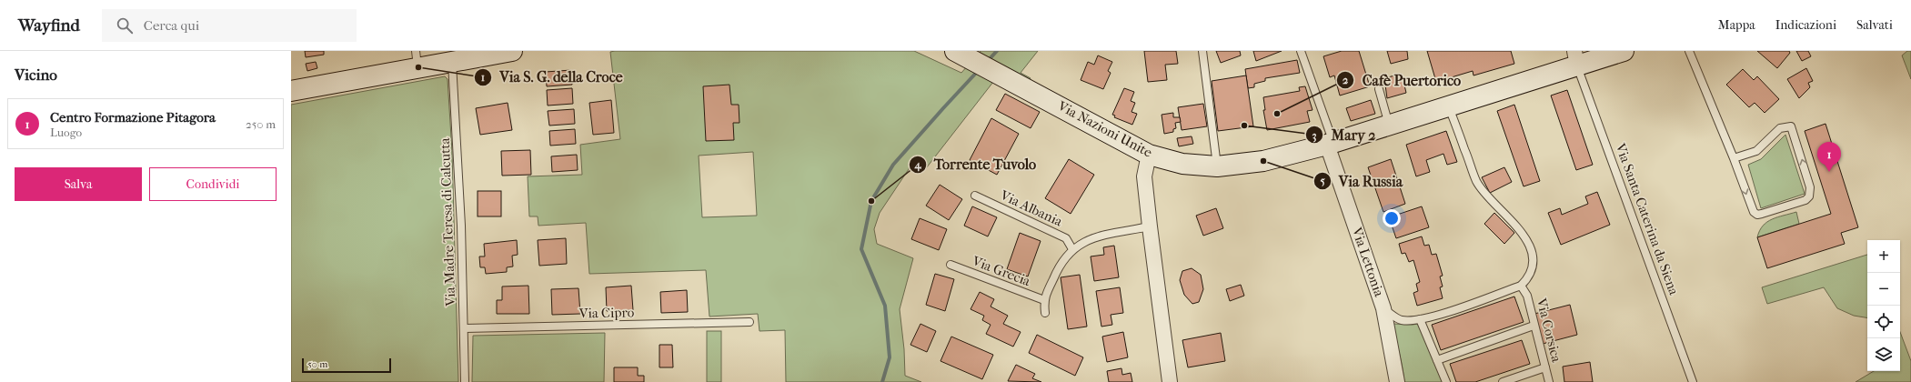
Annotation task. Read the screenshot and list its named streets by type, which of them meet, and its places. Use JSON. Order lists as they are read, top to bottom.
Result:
{
  "streets": {
    "street": ["Via Nazioni Unite", "Via Lettonia"],
    "lane": [
      "Via Albania",
      "Via Santa Caterina da Siena",
      "Via Madre Teresa di Calcutta",
      "Via Grecia",
      "Via Cipro",
      "Via Corsica"
    ]
  },
  "crossings": [
    ["Via Nazioni Unite", "Via Santa Caterina da Siena"],
    ["Via Nazioni Unite", "Via Lettonia"],
    ["Via Madre Teresa di Calcutta", "Via Cipro"]
  ],
  "places": [
    "Via S. G. della Croce",
    "Cafè Puertorico",
    "Mary 2",
    "Via Russia",
    "Torrente Tuvolo"
  ],
  "scale_bar": "50 m",
  "page": {
    "header": "Wayfind",
    "search": "Cerca qui",
    "nav": ["Mappa", "Indicazioni", "Salvati"],
    "heading": "Vicino",
    "list": [
      {
        "mark": "1",
        "name": "Centro Formazione Pitagora",
        "note": "Luogo",
        "value": "250 m"
      }
    ],
    "pins": "1",
    "buttons": ["Salva", "Condividi"],
    "map_buttons": ["+", "−"],
    "scale": "50 m"
  }
}
